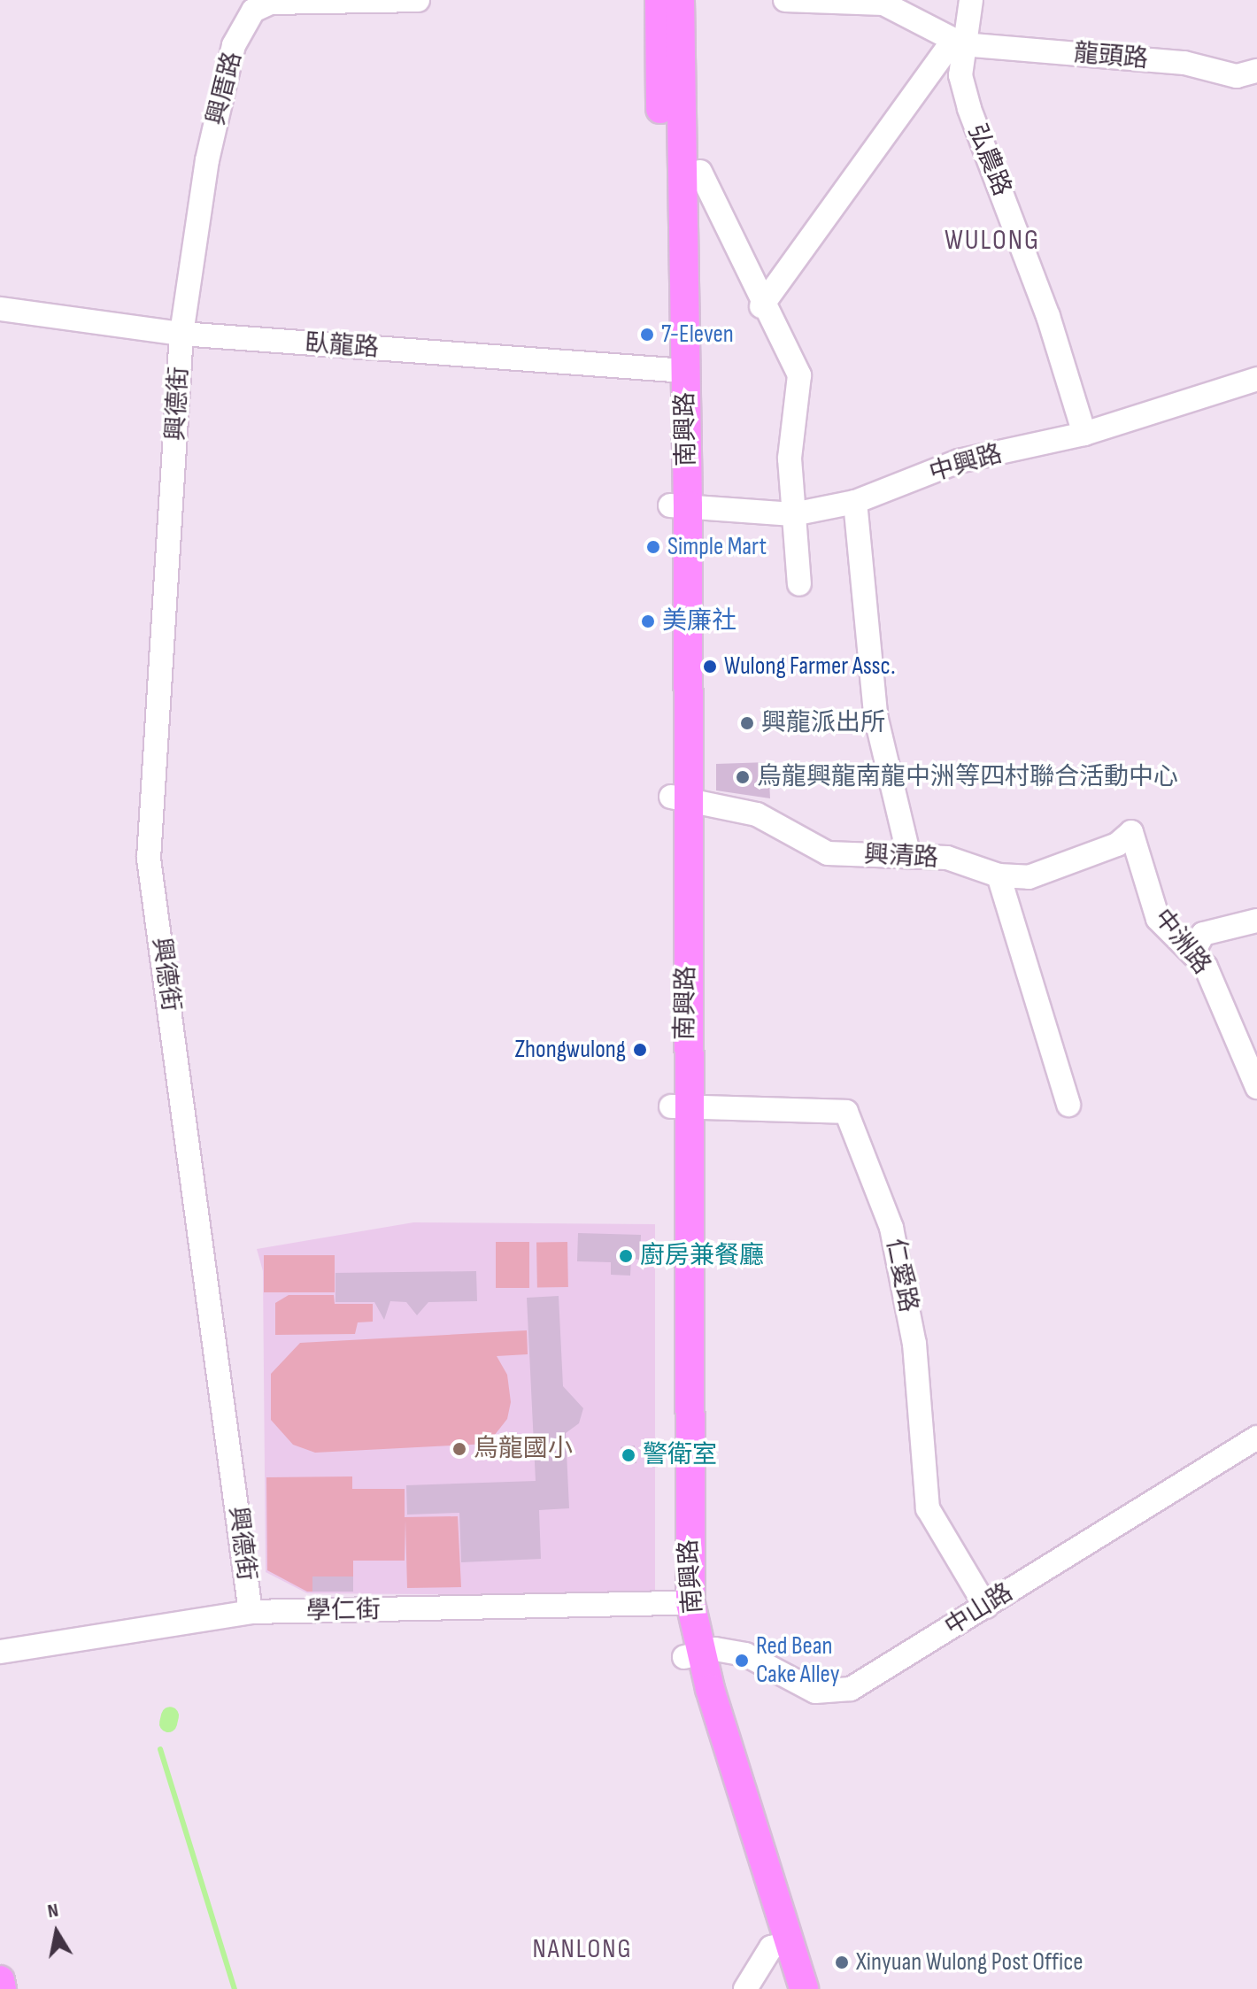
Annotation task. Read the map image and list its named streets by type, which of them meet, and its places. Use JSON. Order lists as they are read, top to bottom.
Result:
{
  "streets": {
    "main road": ["南興路"],
    "street": [
      "龍頭路",
      "興厝路",
      "弘農路",
      "臥龍路",
      "興德街",
      "中興路",
      "興清路",
      "中洲路",
      "仁愛路",
      "中山路",
      "學仁街"
    ]
  },
  "crossings": [
    ["龍頭路", "弘農路"],
    ["興厝路", "臥龍路"],
    ["興厝路", "興德街"],
    ["弘農路", "中興路"],
    ["臥龍路", "興德街"],
    ["臥龍路", "南興路"],
    ["興德街", "學仁街"],
    ["南興路", "中興路"],
    ["南興路", "興清路"],
    ["南興路", "仁愛路"],
    ["南興路", "中山路"],
    ["南興路", "學仁街"],
    ["興清路", "中洲路"],
    ["仁愛路", "中山路"]
  ],
  "districts": ["WULONG", "NANLONG"],
  "places": [
    "7-Eleven",
    "Simple Mart",
    "美廉社",
    "Wulong Farmer Assc.",
    "興龍派出所",
    "烏龍興龍南龍中洲等四村聯合活動中心",
    "Zhongwulong",
    "廚房兼餐廳",
    "烏龍國小",
    "警衛室",
    "Red Bean Cake Alley",
    "Xinyuan Wulong Post Office"
  ],
  "north": "top"
}
